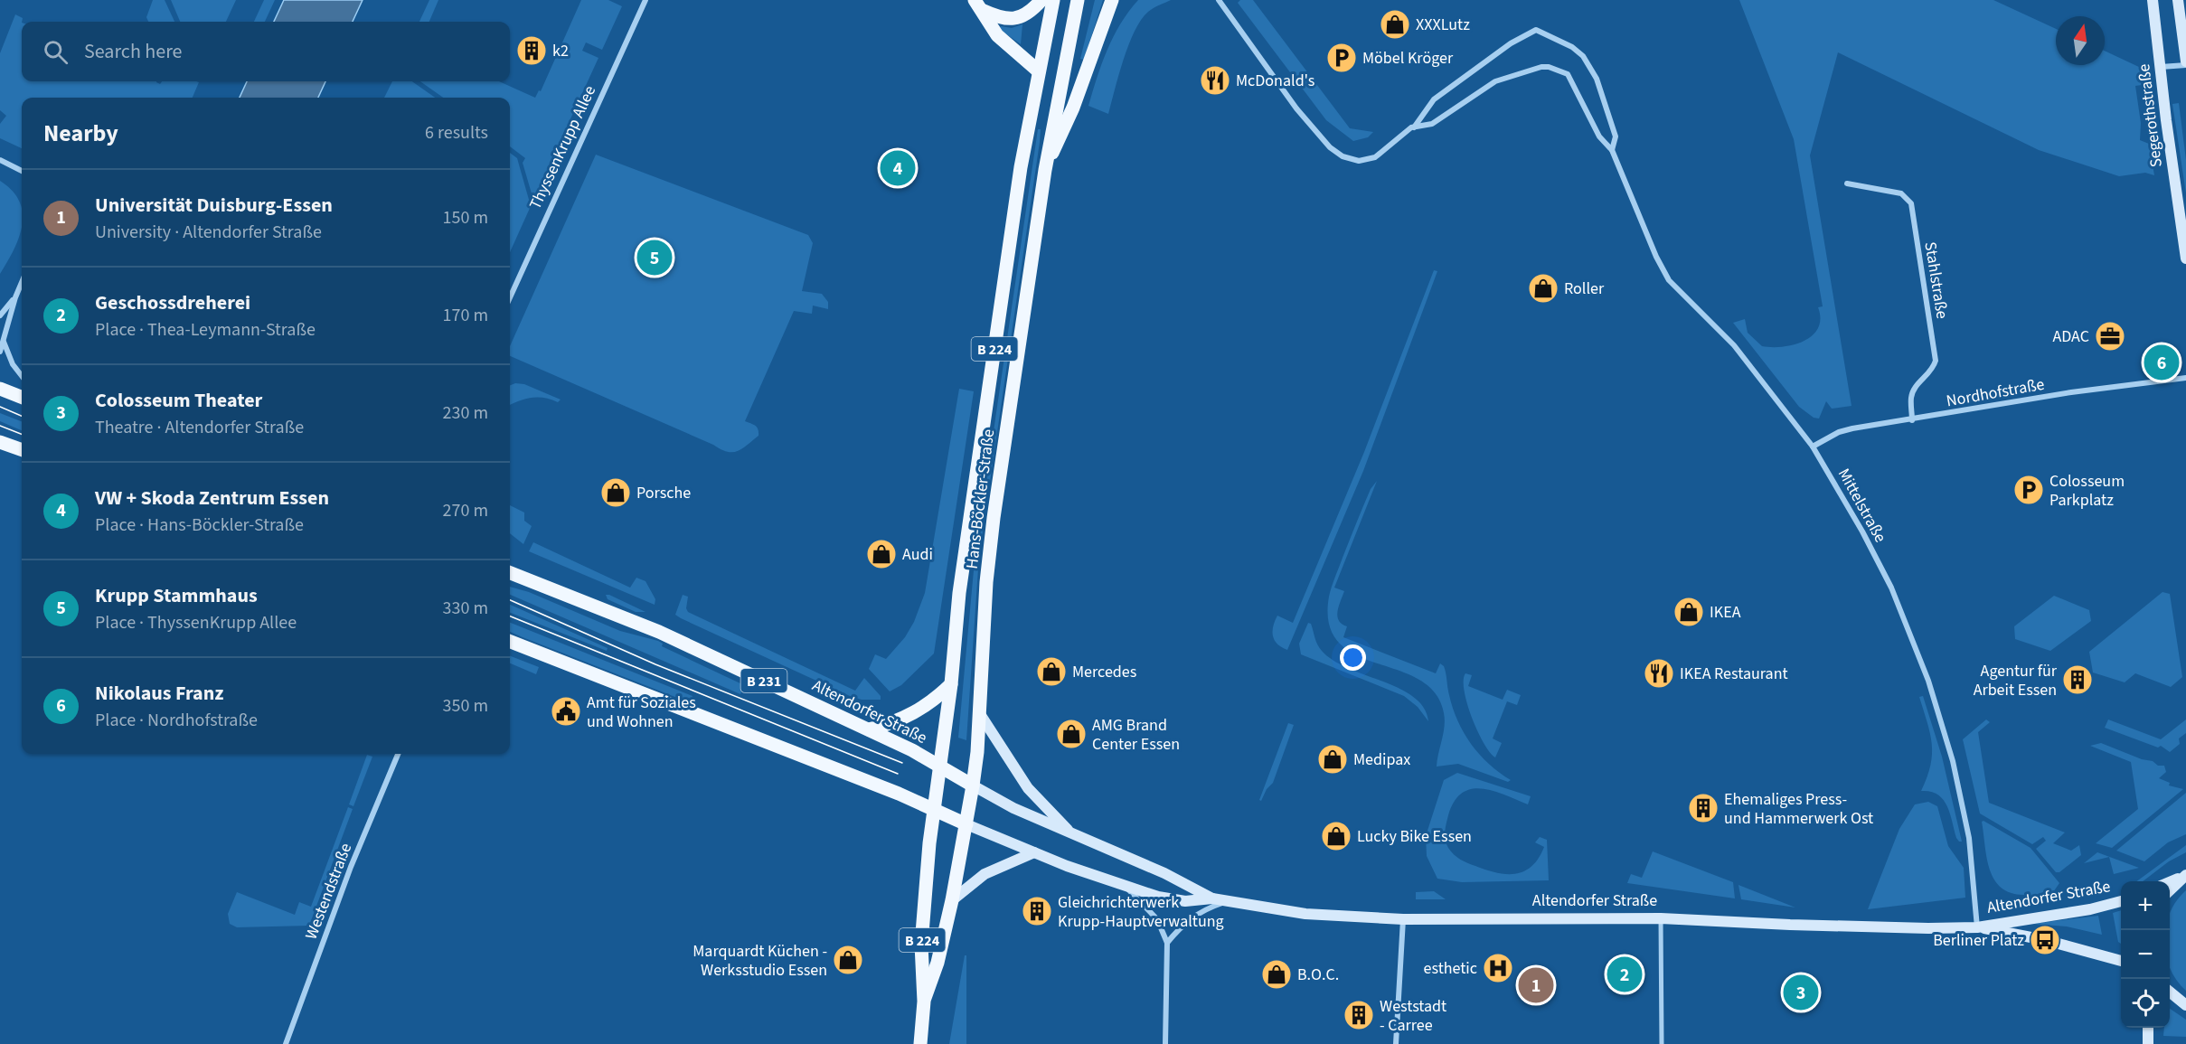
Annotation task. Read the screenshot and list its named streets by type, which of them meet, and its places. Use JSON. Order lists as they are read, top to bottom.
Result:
{
  "streets": {
    "main road": [
      "Segerothstraße",
      "B 224",
      "Hans-Böckler-Straße",
      "B 231",
      "Altendorfer Straße"
    ],
    "street": [
      "ThyssenKrupp Allee",
      "Stahlstraße",
      "Nordhofstraße",
      "Mittelstraße",
      "Westendstraße"
    ]
  },
  "crossings": [
    ["Stahlstraße", "Nordhofstraße"],
    ["Nordhofstraße", "Mittelstraße"],
    ["Hans-Böckler-Straße", "Altendorfer Straße"],
    ["Mittelstraße", "Altendorfer Straße"]
  ],
  "places": {
    "shop": [
      "XXXLutz",
      "Roller",
      "Porsche",
      "Audi",
      "IKEA",
      "Mercedes",
      "AMG Brand Center Essen",
      "Medipax",
      "Lucky Bike Essen",
      "Marquardt Küchen - Werksstudio Essen",
      "B.O.C."
    ],
    "building": [
      "k2",
      "Agentur für Arbeit Essen",
      "Ehemaliges Press- und Hammerwerk Ost",
      "Gleichrichterwerk Krupp-Hauptverwaltung",
      "Weststadt - Carree"
    ],
    "parking": ["Möbel Kröger", "Colosseum Parkplatz"],
    "restaurant": ["McDonald's", "IKEA Restaurant"],
    "office": ["ADAC"],
    "public building": ["Amt für Soziales und Wohnen"],
    "bus stop": ["Berliner Platz"],
    "hospital": ["esthetic"]
  },
  "north": "top",
  "page": {
    "search": "Search here",
    "heading": ["Nearby", "6 results"],
    "pins": [
      "4",
      "5",
      "6",
      "2",
      "1",
      "3"
    ],
    "list": [
      {
        "mark": "1",
        "name": "Universität Duisburg-Essen",
        "note": "University · Altendorfer Straße",
        "value": "150 m"
      },
      {
        "mark": "2",
        "name": "Geschossdreherei",
        "note": "Place · Thea-Leymann-Straße",
        "value": "170 m"
      },
      {
        "mark": "3",
        "name": "Colosseum Theater",
        "note": "Theatre · Altendorfer Straße",
        "value": "230 m"
      },
      {
        "mark": "4",
        "name": "VW + Skoda Zentrum Essen",
        "note": "Place · Hans-Böckler-Straße",
        "value": "270 m"
      },
      {
        "mark": "5",
        "name": "Krupp Stammhaus",
        "note": "Place · ThyssenKrupp Allee",
        "value": "330 m"
      },
      {
        "mark": "6",
        "name": "Nikolaus Franz",
        "note": "Place · Nordhofstraße",
        "value": "350 m"
      }
    ],
    "map_buttons": ["+", "−"]
  }
}
